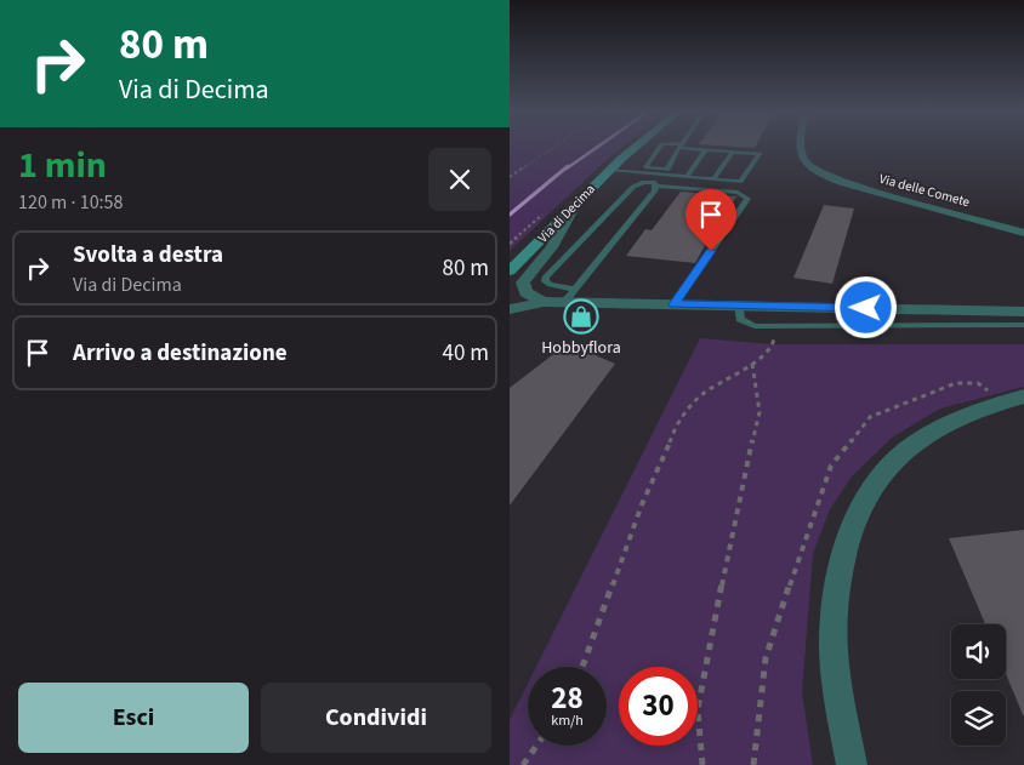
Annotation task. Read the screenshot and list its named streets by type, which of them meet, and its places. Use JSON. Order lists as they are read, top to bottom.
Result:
{
  "streets": {
    "street": ["Via delle Comete", "Via di Decima"]
  },
  "places": {
    "shop": ["Hobbyflora"]
  },
  "page": {
    "turn": ["80 m", "Via di Decima"],
    "heading": ["1 min", "120 m · 10:58"],
    "list": [
      {
        "name": "Svolta a destra",
        "note": "Via di Decima",
        "value": "80 m"
      },
      {
        "name": "Arrivo a destinazione",
        "value": "40 m"
      }
    ],
    "speed": "28 km/h",
    "limit": "30",
    "buttons": ["Esci", "Condividi"]
  }
}
